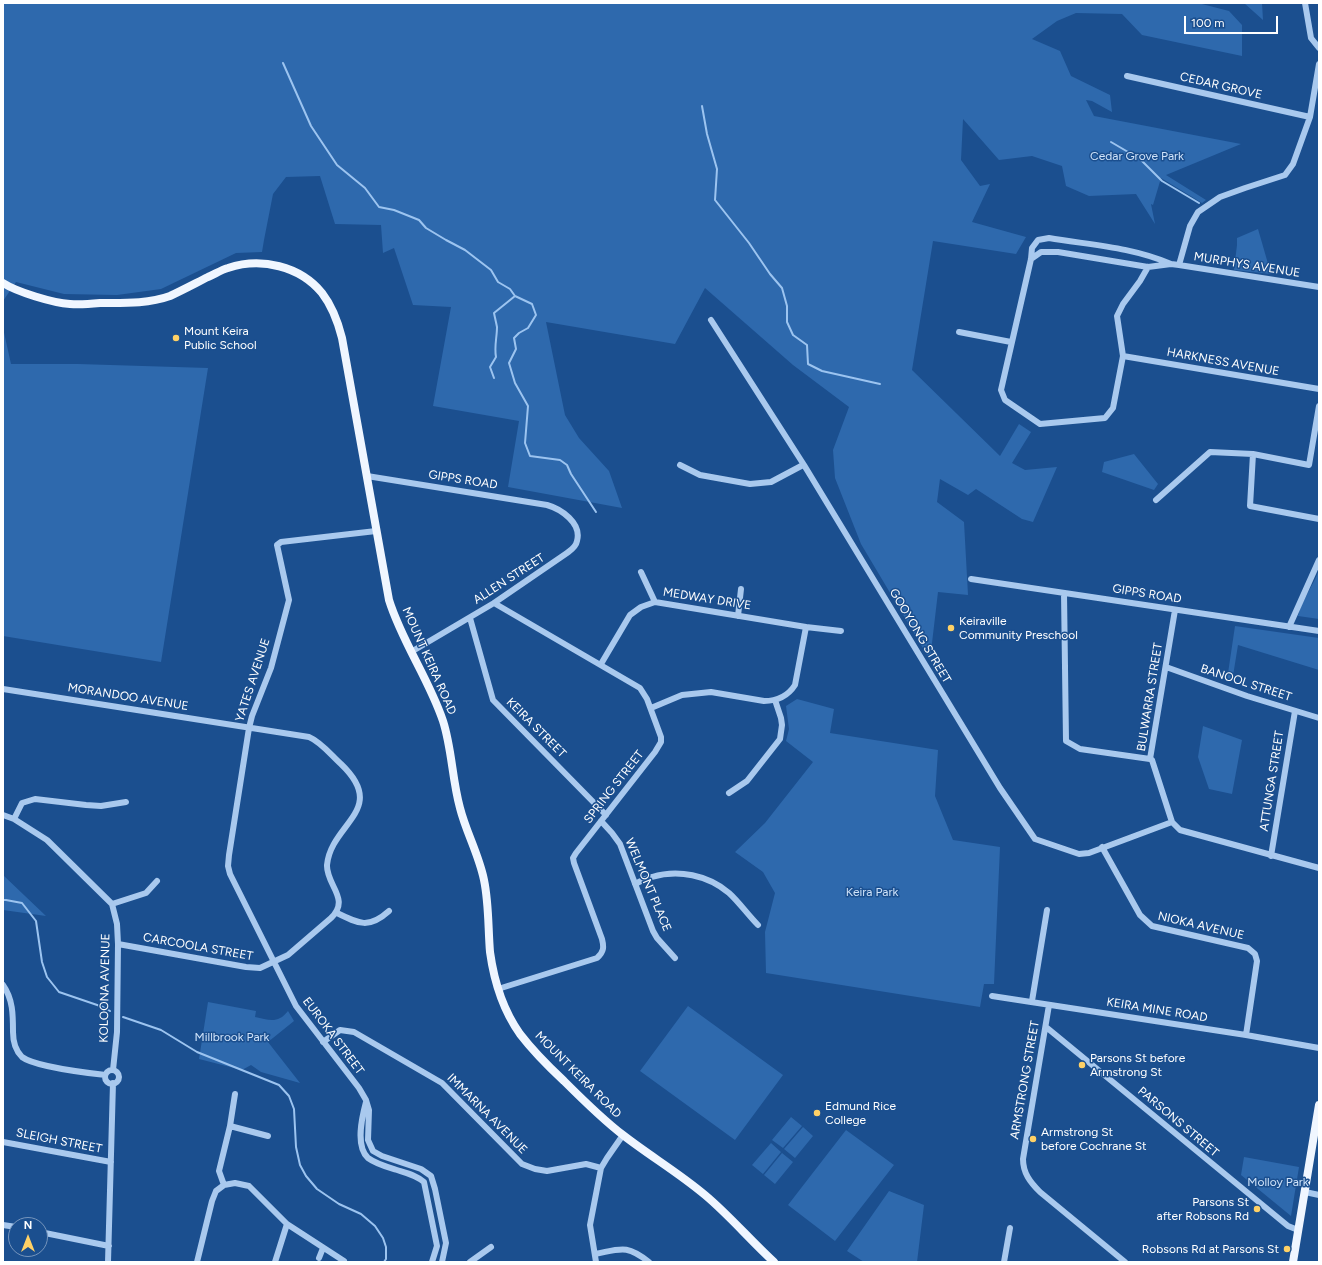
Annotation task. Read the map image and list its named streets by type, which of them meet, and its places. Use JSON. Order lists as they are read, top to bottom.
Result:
{
  "streets": {
    "main road": ["MOUNT KEIRA ROAD"],
    "street": [
      "CEDAR GROVE",
      "MURPHYS AVENUE",
      "HARKNESS AVENUE",
      "GIPPS ROAD",
      "ALLEN STREET",
      "MEDWAY DRIVE",
      "GOOYONG STREET",
      "YATES AVENUE",
      "BANOOL STREET",
      "MORANDOO AVENUE",
      "BULWARRA STREET",
      "KEIRA STREET",
      "ATTUNGA STREET",
      "SPRING STREET",
      "WELMONT PLACE",
      "NIOKA AVENUE",
      "CARCOOLA STREET",
      "KOLOONA AVENUE",
      "KEIRA MINE ROAD",
      "EUROKA STREET",
      "ARMSTRONG STREET",
      "IMMARNA AVENUE",
      "PARSONS STREET",
      "SLEIGH STREET"
    ]
  },
  "crossings": [
    ["GIPPS ROAD", "ALLEN STREET"],
    ["GIPPS ROAD", "MOUNT KEIRA ROAD"],
    ["GIPPS ROAD", "BULWARRA STREET"],
    ["ALLEN STREET", "MOUNT KEIRA ROAD"],
    ["ALLEN STREET", "KEIRA STREET"],
    ["ALLEN STREET", "SPRING STREET"],
    ["MEDWAY DRIVE", "SPRING STREET"],
    ["GOOYONG STREET", "BULWARRA STREET"],
    ["GOOYONG STREET", "NIOKA AVENUE"],
    ["MOUNT KEIRA ROAD", "YATES AVENUE"],
    ["MOUNT KEIRA ROAD", "SPRING STREET"],
    ["YATES AVENUE", "MORANDOO AVENUE"],
    ["YATES AVENUE", "CARCOOLA STREET"],
    ["YATES AVENUE", "EUROKA STREET"],
    ["BANOOL STREET", "BULWARRA STREET"],
    ["BANOOL STREET", "ATTUNGA STREET"],
    ["MORANDOO AVENUE", "CARCOOLA STREET"],
    ["KEIRA STREET", "SPRING STREET"],
    ["SPRING STREET", "WELMONT PLACE"],
    ["NIOKA AVENUE", "KEIRA MINE ROAD"],
    ["CARCOOLA STREET", "KOLOONA AVENUE"],
    ["CARCOOLA STREET", "EUROKA STREET"],
    ["KEIRA MINE ROAD", "ARMSTRONG STREET"],
    ["EUROKA STREET", "IMMARNA AVENUE"],
    ["ARMSTRONG STREET", "PARSONS STREET"]
  ],
  "parks": [
    "Cedar Grove Park",
    "Keira Park",
    "Millbrook Park",
    "Molloy Park"
  ],
  "places": [
    "Mount Keira Public School",
    "Keiraville Community Preschool",
    "Parsons St before Armstrong St",
    "Edmund Rice College",
    "Armstrong St before Cochrane St",
    "Parsons St after Robsons Rd",
    "Robsons Rd at Parsons St"
  ],
  "scale_bar": "100 m",
  "north": "top"
}
